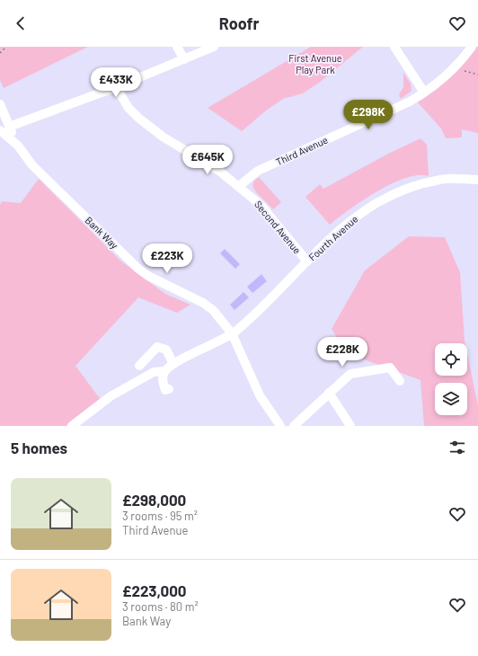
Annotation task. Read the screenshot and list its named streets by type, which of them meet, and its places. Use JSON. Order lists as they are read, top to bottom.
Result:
{
  "streets": {
    "street": [
      "Third Avenue",
      "Second Avenue",
      "Bank Way",
      "Fourth Avenue"
    ]
  },
  "crossings": [
    ["Third Avenue", "Second Avenue"],
    ["Second Avenue", "Fourth Avenue"],
    ["Bank Way", "Fourth Avenue"]
  ],
  "parks": ["First Avenue Play Park"],
  "page": {
    "header": "Roofr",
    "price": [
      "£433K",
      "£298K",
      "£645K",
      "£223K",
      "£228K"
    ],
    "heading": "5 homes",
    "list": [
      {
        "name": "£298,000",
        "note": "3 rooms · 95 m² · Third Avenue"
      },
      {
        "name": "£223,000",
        "note": "3 rooms · 80 m² · Bank Way"
      }
    ]
  }
}
